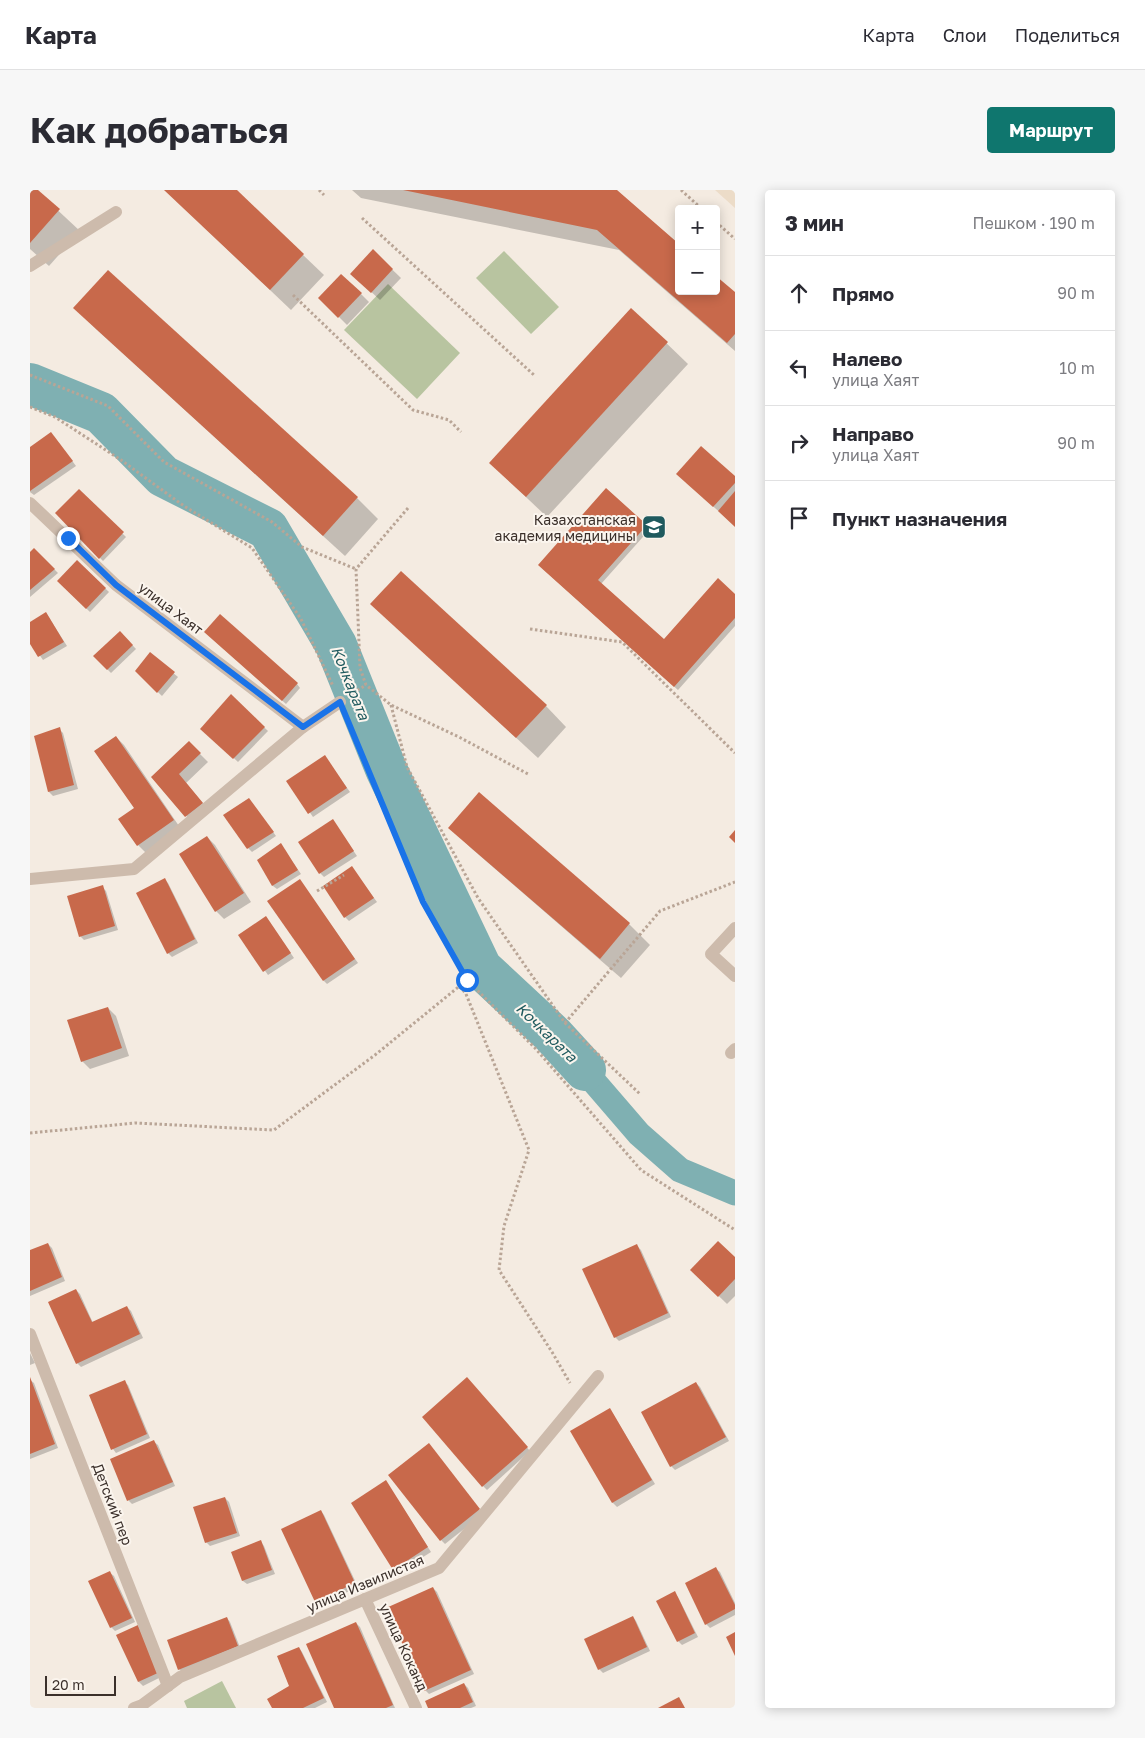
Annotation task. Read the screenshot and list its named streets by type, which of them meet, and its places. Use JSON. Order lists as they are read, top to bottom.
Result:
{
  "streets": {
    "street": [
      "улица Хаят",
      "Детский пер",
      "улица Извилистая",
      "улица Коканд"
    ]
  },
  "crossings": [
    ["Детский пер", "улица Извилистая"],
    ["улица Извилистая", "улица Коканд"]
  ],
  "water": ["Кочкарата"],
  "places": {
    "school or university": ["Казахстанская академия медицины"]
  },
  "scale_bar": "20 m",
  "page": {
    "header": "Карта",
    "nav": ["Карта", "Слои", "Поделиться"],
    "buttons": "Маршрут",
    "title": "Как добраться",
    "heading": ["3 мин", "Пешком · 190 m"],
    "map_buttons": ["+", "−"],
    "list": [
      ["Прямо", "90 m"],
      ["Налево", "улица Хаят", "10 m"],
      ["Направо", "улица Хаят", "90 m"],
      "Пункт назначения"
    ],
    "scale": "20 m"
  }
}
